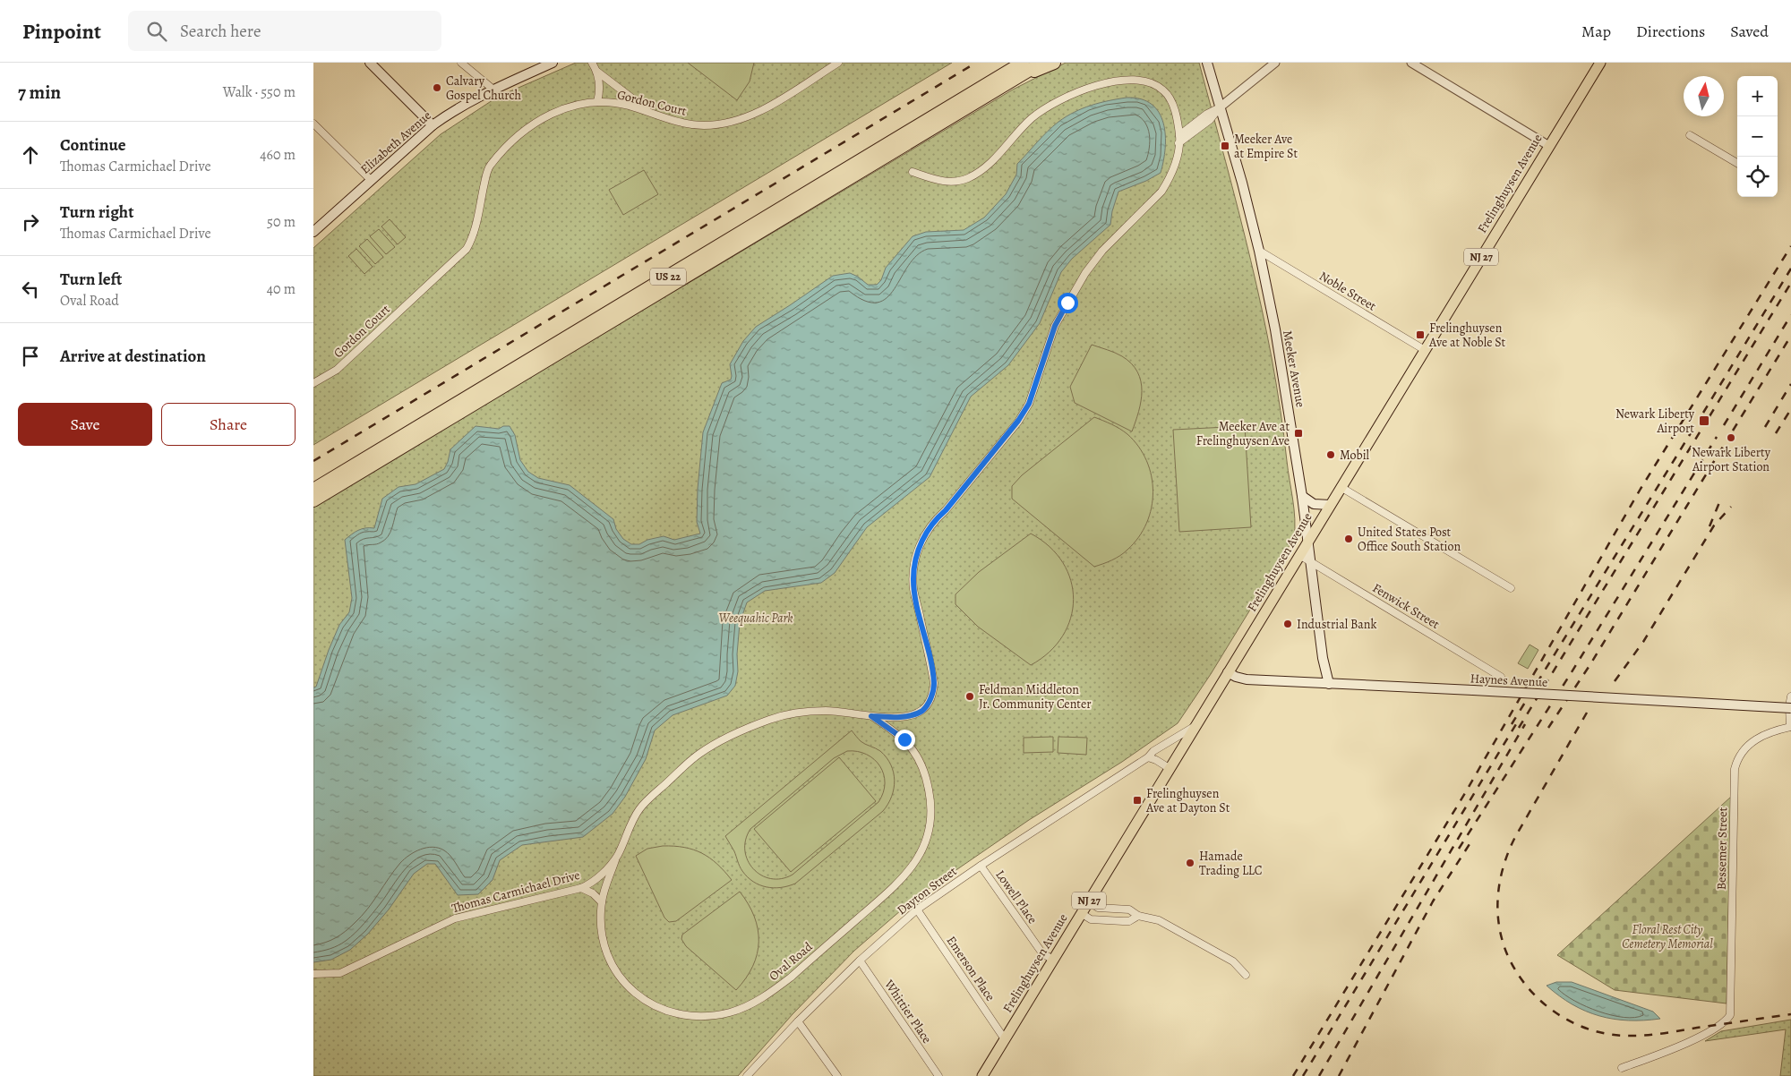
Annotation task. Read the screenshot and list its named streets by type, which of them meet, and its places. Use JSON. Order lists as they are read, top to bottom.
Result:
{
  "streets": {
    "highway": ["US 22"],
    "main road": [
      "Elizabeth Avenue",
      "Frelinghuysen Avenue",
      "NJ 27",
      "Meeker Avenue",
      "Haynes Avenue"
    ],
    "street": [
      "Gordon Court",
      "Noble Street",
      "Fenwick Street",
      "Bessemer Street",
      "Dayton Street",
      "Thomas Carmichael Drive",
      "Lowell Place",
      "Oval Road",
      "Emerson Place",
      "Whittier Place"
    ]
  },
  "crossings": [
    ["Frelinghuysen Avenue", "Noble Street"],
    ["Frelinghuysen Avenue", "Meeker Avenue"],
    ["Frelinghuysen Avenue", "Fenwick Street"],
    ["Frelinghuysen Avenue", "Haynes Avenue"],
    ["Frelinghuysen Avenue", "Dayton Street"],
    ["Frelinghuysen Avenue", "Lowell Place"],
    ["Frelinghuysen Avenue", "Emerson Place"],
    ["Noble Street", "Meeker Avenue"],
    ["Meeker Avenue", "Fenwick Street"],
    ["Meeker Avenue", "Haynes Avenue"],
    ["Dayton Street", "Lowell Place"],
    ["Dayton Street", "Emerson Place"],
    ["Dayton Street", "Whittier Place"],
    ["Thomas Carmichael Drive", "Oval Road"]
  ],
  "parks": ["Weequahic Park", "Floral Rest City Cemetery Memorial"],
  "places": {
    "other": [
      "Calvary Gospel Church",
      "Newark Liberty Airport Station",
      "Mobil",
      "United States Post Office South Station",
      "Industrial Bank",
      "Feldman Middleton Jr. Community Center",
      "Hamade Trading LLC"
    ],
    "transit": [
      "Meeker Ave at Empire St",
      "Frelinghuysen Ave at Noble St",
      "Newark Liberty Airport",
      "Meeker Ave at Frelinghuysen Ave",
      "Frelinghuysen Ave at Dayton St"
    ]
  },
  "north": "top",
  "page": {
    "header": "Pinpoint",
    "search": "Search here",
    "nav": ["Map", "Directions", "Saved"],
    "heading": ["7 min", "Walk · 550 m"],
    "map_buttons": ["+", "−"],
    "list": [
      ["Continue", "Thomas Carmichael Drive", "460 m"],
      ["Turn right", "Thomas Carmichael Drive", "50 m"],
      ["Turn left", "Oval Road", "40 m"],
      "Arrive at destination"
    ],
    "buttons": ["Save", "Share"]
  }
}
